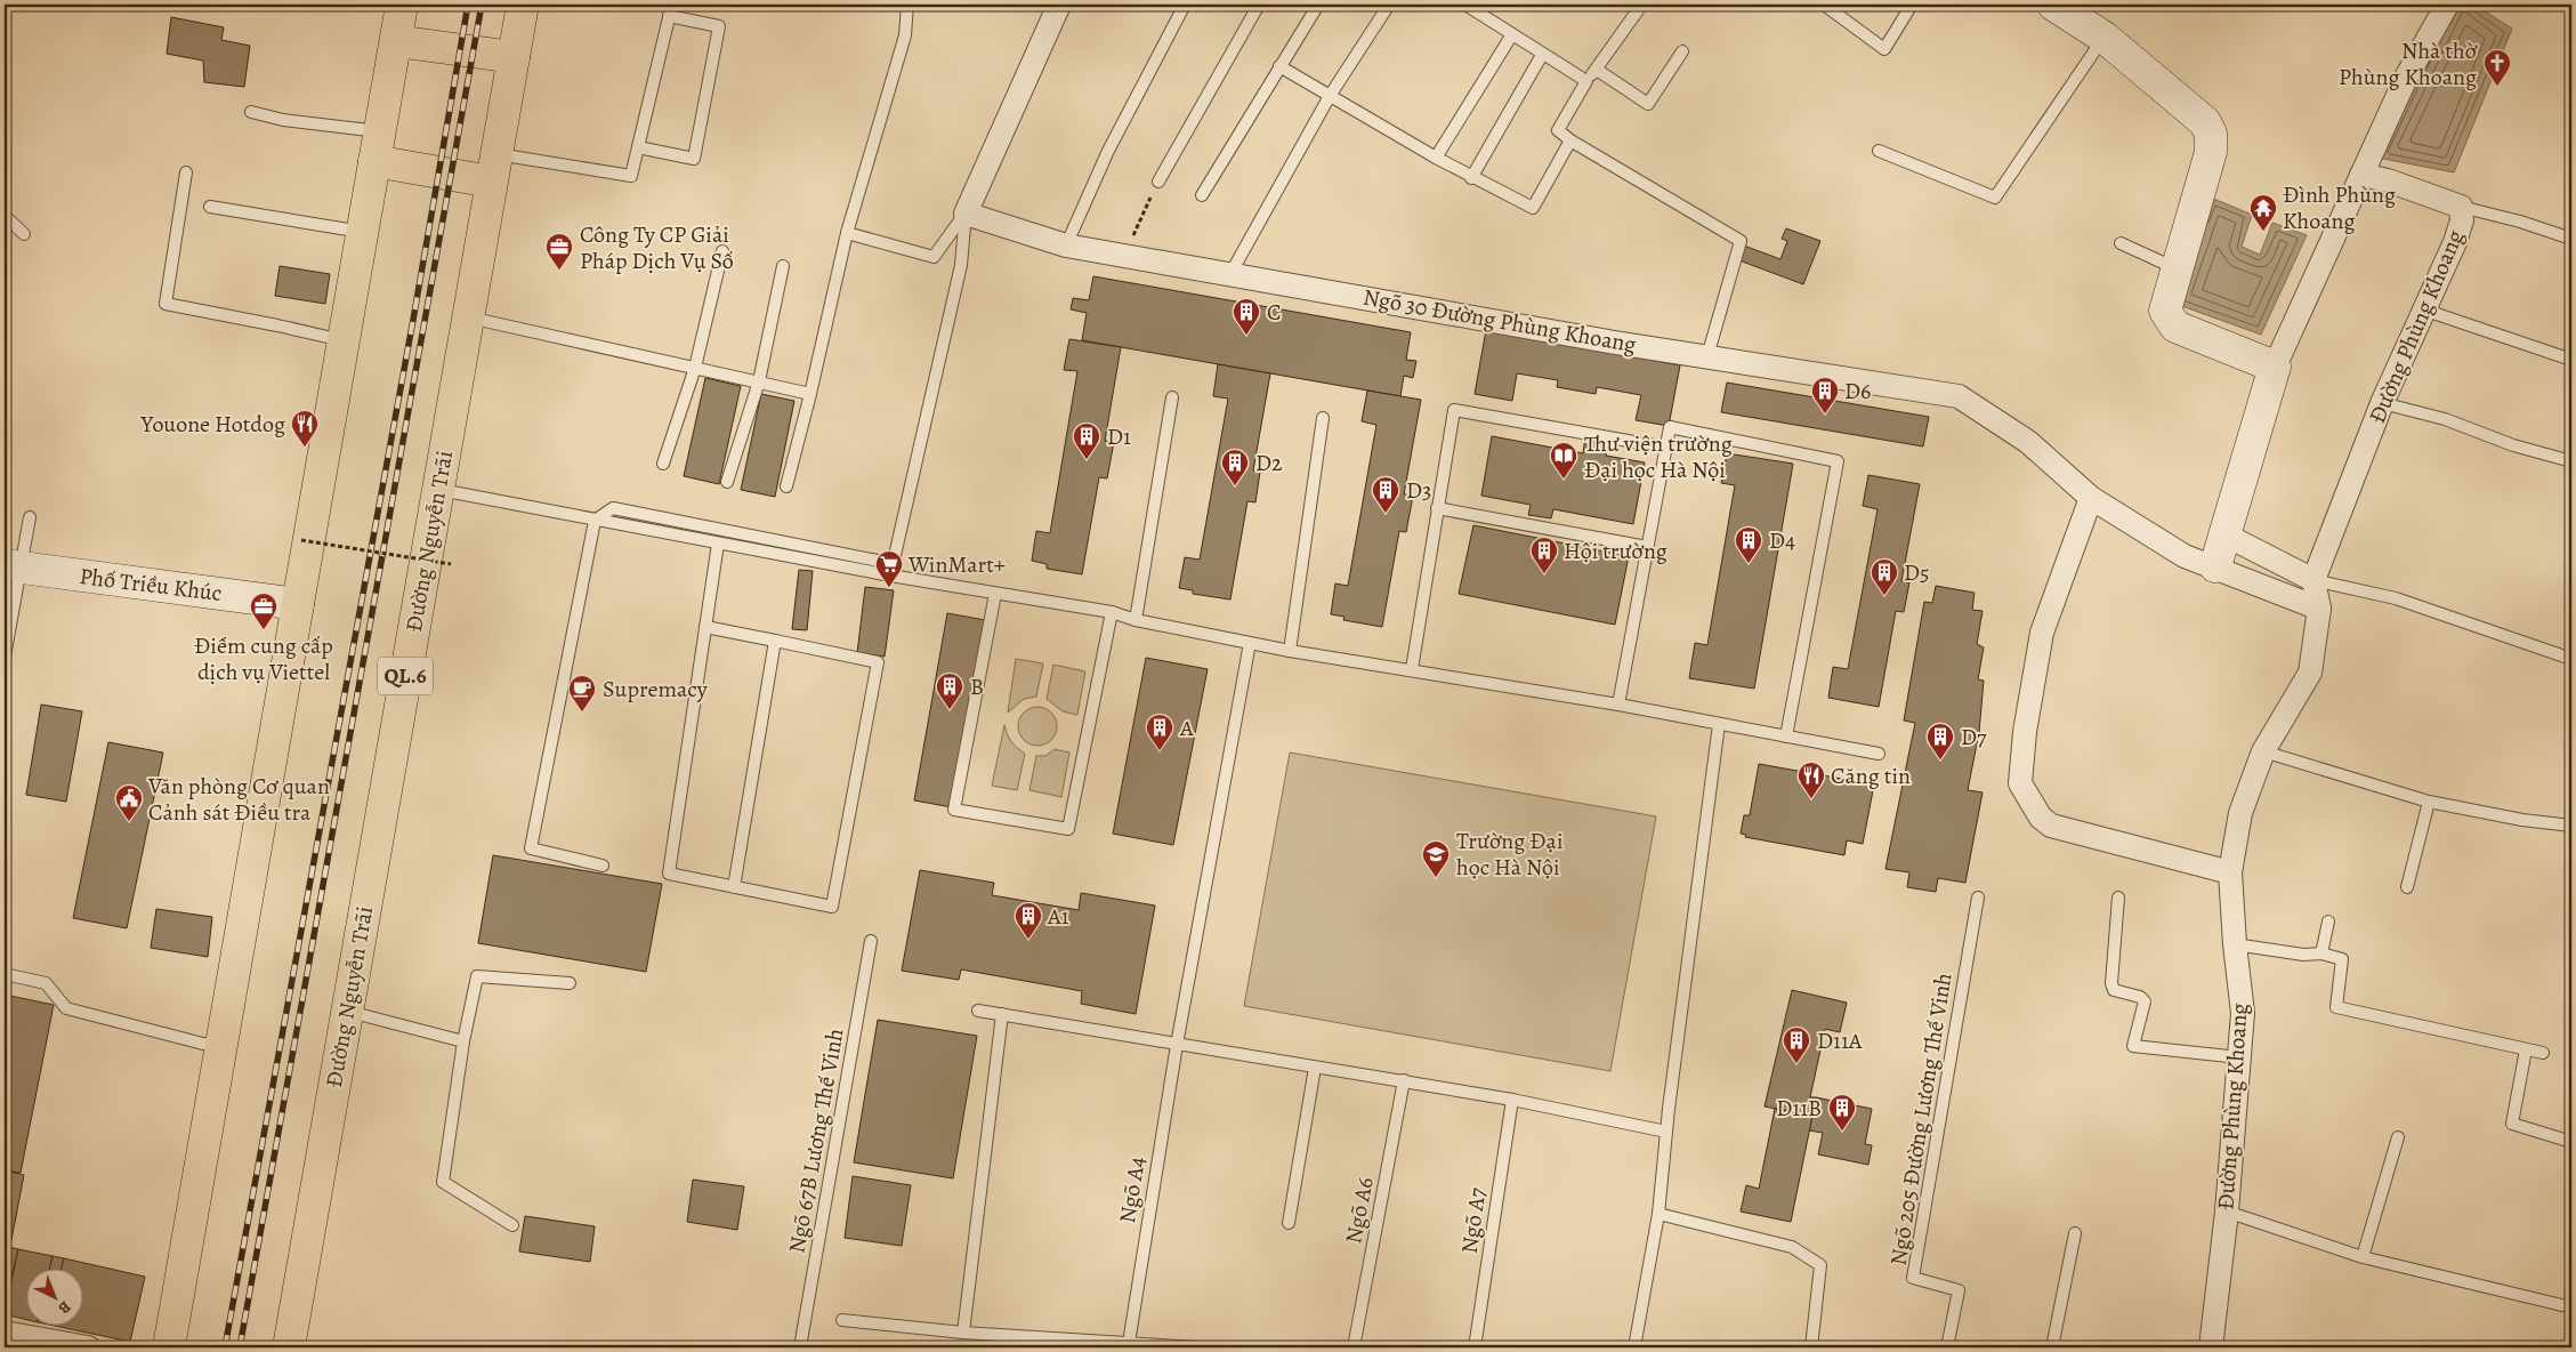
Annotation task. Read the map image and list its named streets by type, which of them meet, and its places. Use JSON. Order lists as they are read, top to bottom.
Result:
{
  "streets": {
    "highway": ["Đường Nguyễn Trãi", "QL.6"],
    "street": ["Ngõ 30 Đường Phùng Khoang", "Đường Phùng Khoang", "Phố Triều Khúc"],
    "lane": [
      "Ngõ 205 Đường Lương Thế Vinh",
      "Ngõ 67B Lương Thế Vinh",
      "Ngõ A4",
      "Ngõ A6",
      "Ngõ A7"
    ]
  },
  "places": {
    "church": ["Nhà thờ Phùng Khoang"],
    "temple": ["Đình Phùng Khoang"],
    "office": ["Công Ty CP Giải Pháp Dịch Vụ Số", "Điểm cung cấp dịch vụ Viettel"],
    "building": [
      "C",
      "D6",
      "D1",
      "D2",
      "D3",
      "D4",
      "Hội trường",
      "D5",
      "B",
      "A",
      "D7",
      "A1",
      "D11A",
      "D11B"
    ],
    "restaurant": ["Youone Hotdog", "Căng tin"],
    "library": ["Thư viện trường Đại học Hà Nội"],
    "supermarket": ["WinMart+"],
    "cafe": ["Supremacy"],
    "public building": ["Văn phòng Cơ quan Cảnh sát Điều tra"],
    "school or university": ["Trường Đại học Hà Nội"]
  },
  "north": "bottom right"
}
